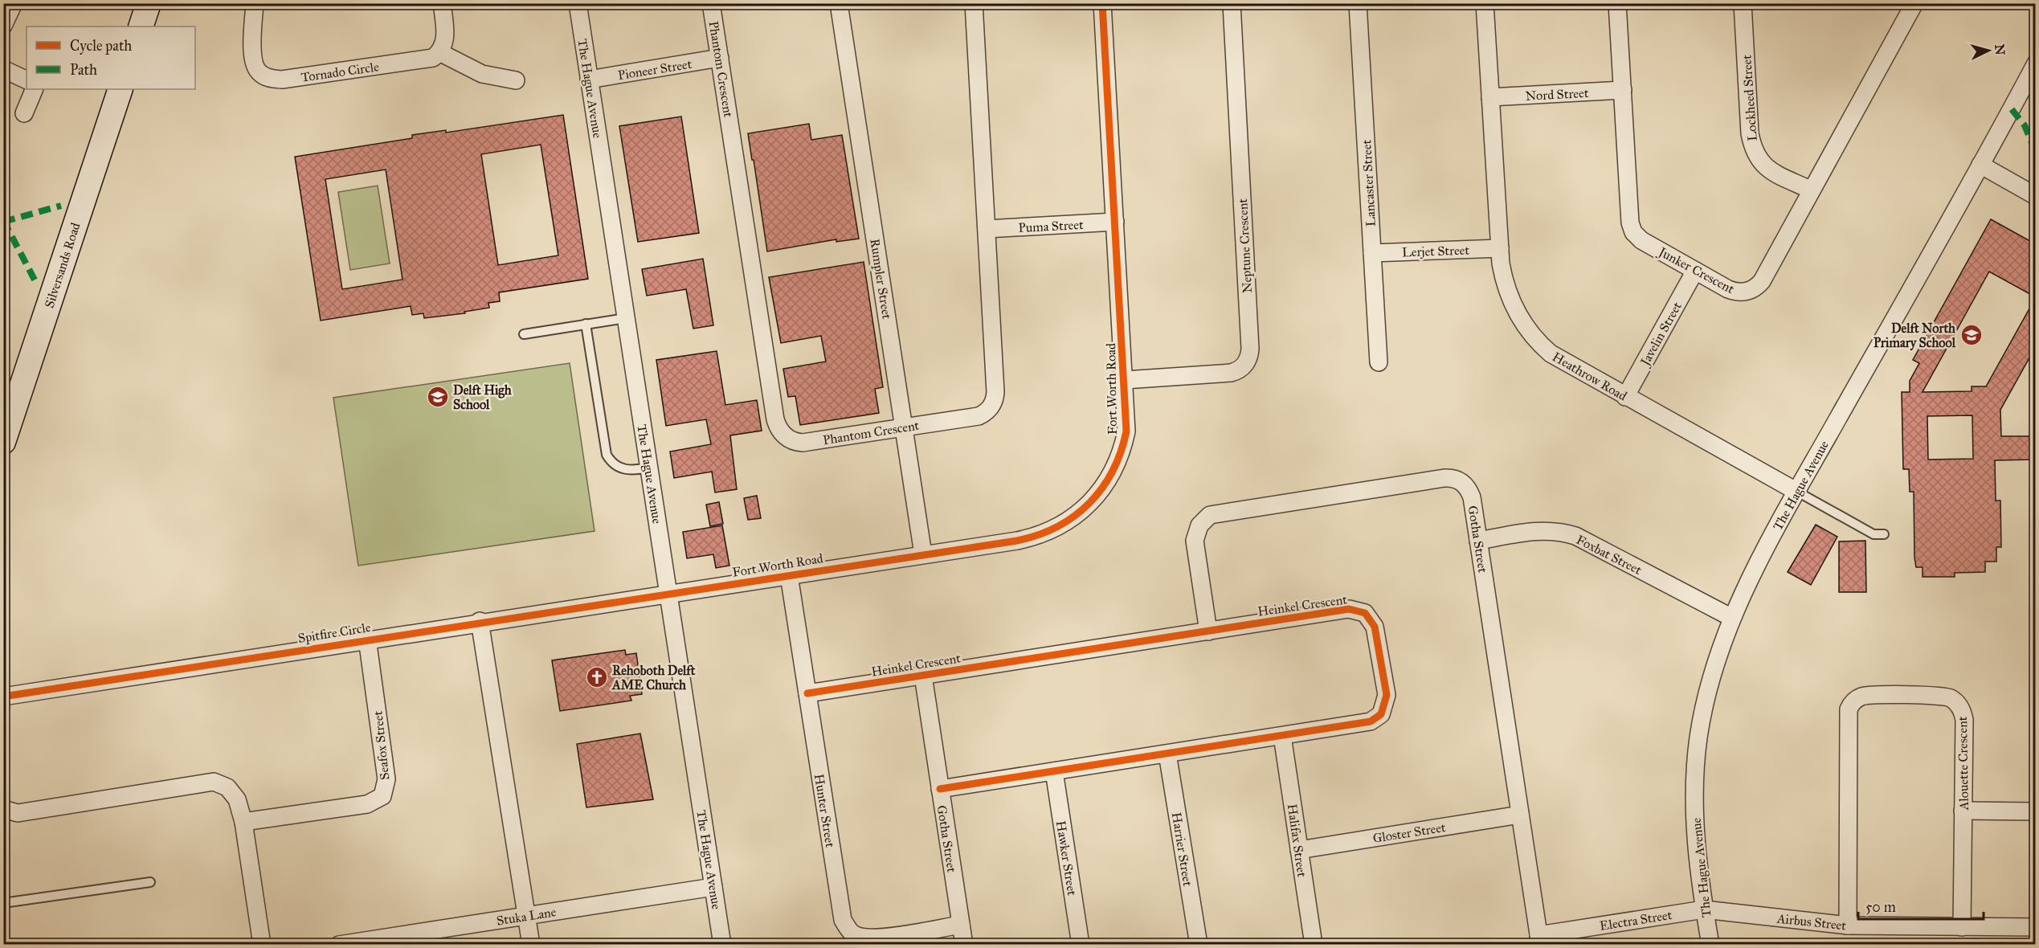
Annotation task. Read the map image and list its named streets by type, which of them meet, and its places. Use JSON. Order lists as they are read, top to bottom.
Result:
{
  "streets": {
    "street": [
      "Pioneer Street",
      "Phantom Crescent",
      "Tornado Circle",
      "The Hague Avenue",
      "Nord Street",
      "Lockheed Street",
      "Lancaster Street",
      "Puma Street",
      "Neptune Crescent",
      "Lerjet Street",
      "Silversands Road",
      "Junker Crescent",
      "Rumpler Street",
      "Javelin Street",
      "Heathrow Road",
      "Fort Worth Road",
      "Gotha Street",
      "Foxbat Street",
      "Heinkel Crescent",
      "Spitfire Circle",
      "Seafox Street",
      "Alouette Crescent",
      "Hunter Street",
      "Gloster Street",
      "Halifax Street",
      "Harrier Street",
      "Hawker Street",
      "Stuka Lane",
      "Electra Street",
      "Airbus Street"
    ]
  },
  "crossings": [
    ["Pioneer Street", "Phantom Crescent"],
    ["Pioneer Street", "The Hague Avenue"],
    ["Phantom Crescent", "Puma Street"],
    ["Phantom Crescent", "Rumpler Street"],
    ["The Hague Avenue", "Heathrow Road"],
    ["The Hague Avenue", "Fort Worth Road"],
    ["The Hague Avenue", "Foxbat Street"],
    ["The Hague Avenue", "Spitfire Circle"],
    ["The Hague Avenue", "Stuka Lane"],
    ["The Hague Avenue", "Electra Street"],
    ["The Hague Avenue", "Airbus Street"],
    ["Nord Street", "Junker Crescent"],
    ["Nord Street", "Heathrow Road"],
    ["Lockheed Street", "Junker Crescent"],
    ["Lancaster Street", "Lerjet Street"],
    ["Puma Street", "Fort Worth Road"],
    ["Neptune Crescent", "Fort Worth Road"],
    ["Lerjet Street", "Heathrow Road"],
    ["Junker Crescent", "Javelin Street"],
    ["Rumpler Street", "Fort Worth Road"],
    ["Javelin Street", "Heathrow Road"],
    ["Fort Worth Road", "Spitfire Circle"],
    ["Fort Worth Road", "Hunter Street"],
    ["Gotha Street", "Foxbat Street"],
    ["Gotha Street", "Heinkel Crescent"],
    ["Gotha Street", "Hunter Street"],
    ["Gotha Street", "Gloster Street"],
    ["Gotha Street", "Electra Street"],
    ["Heinkel Crescent", "Hunter Street"],
    ["Heinkel Crescent", "Halifax Street"],
    ["Heinkel Crescent", "Harrier Street"],
    ["Heinkel Crescent", "Hawker Street"],
    ["Spitfire Circle", "Seafox Street"],
    ["Alouette Crescent", "Airbus Street"],
    ["Gloster Street", "Halifax Street"],
    ["Electra Street", "Airbus Street"]
  ],
  "places": {
    "school or university": ["Delft North Primary School", "Delft High School"],
    "church": ["Rehoboth Delft AME Church"]
  },
  "legend": ["Cycle path", "Path"],
  "scale_bar": "50 m",
  "north": "right"
}
